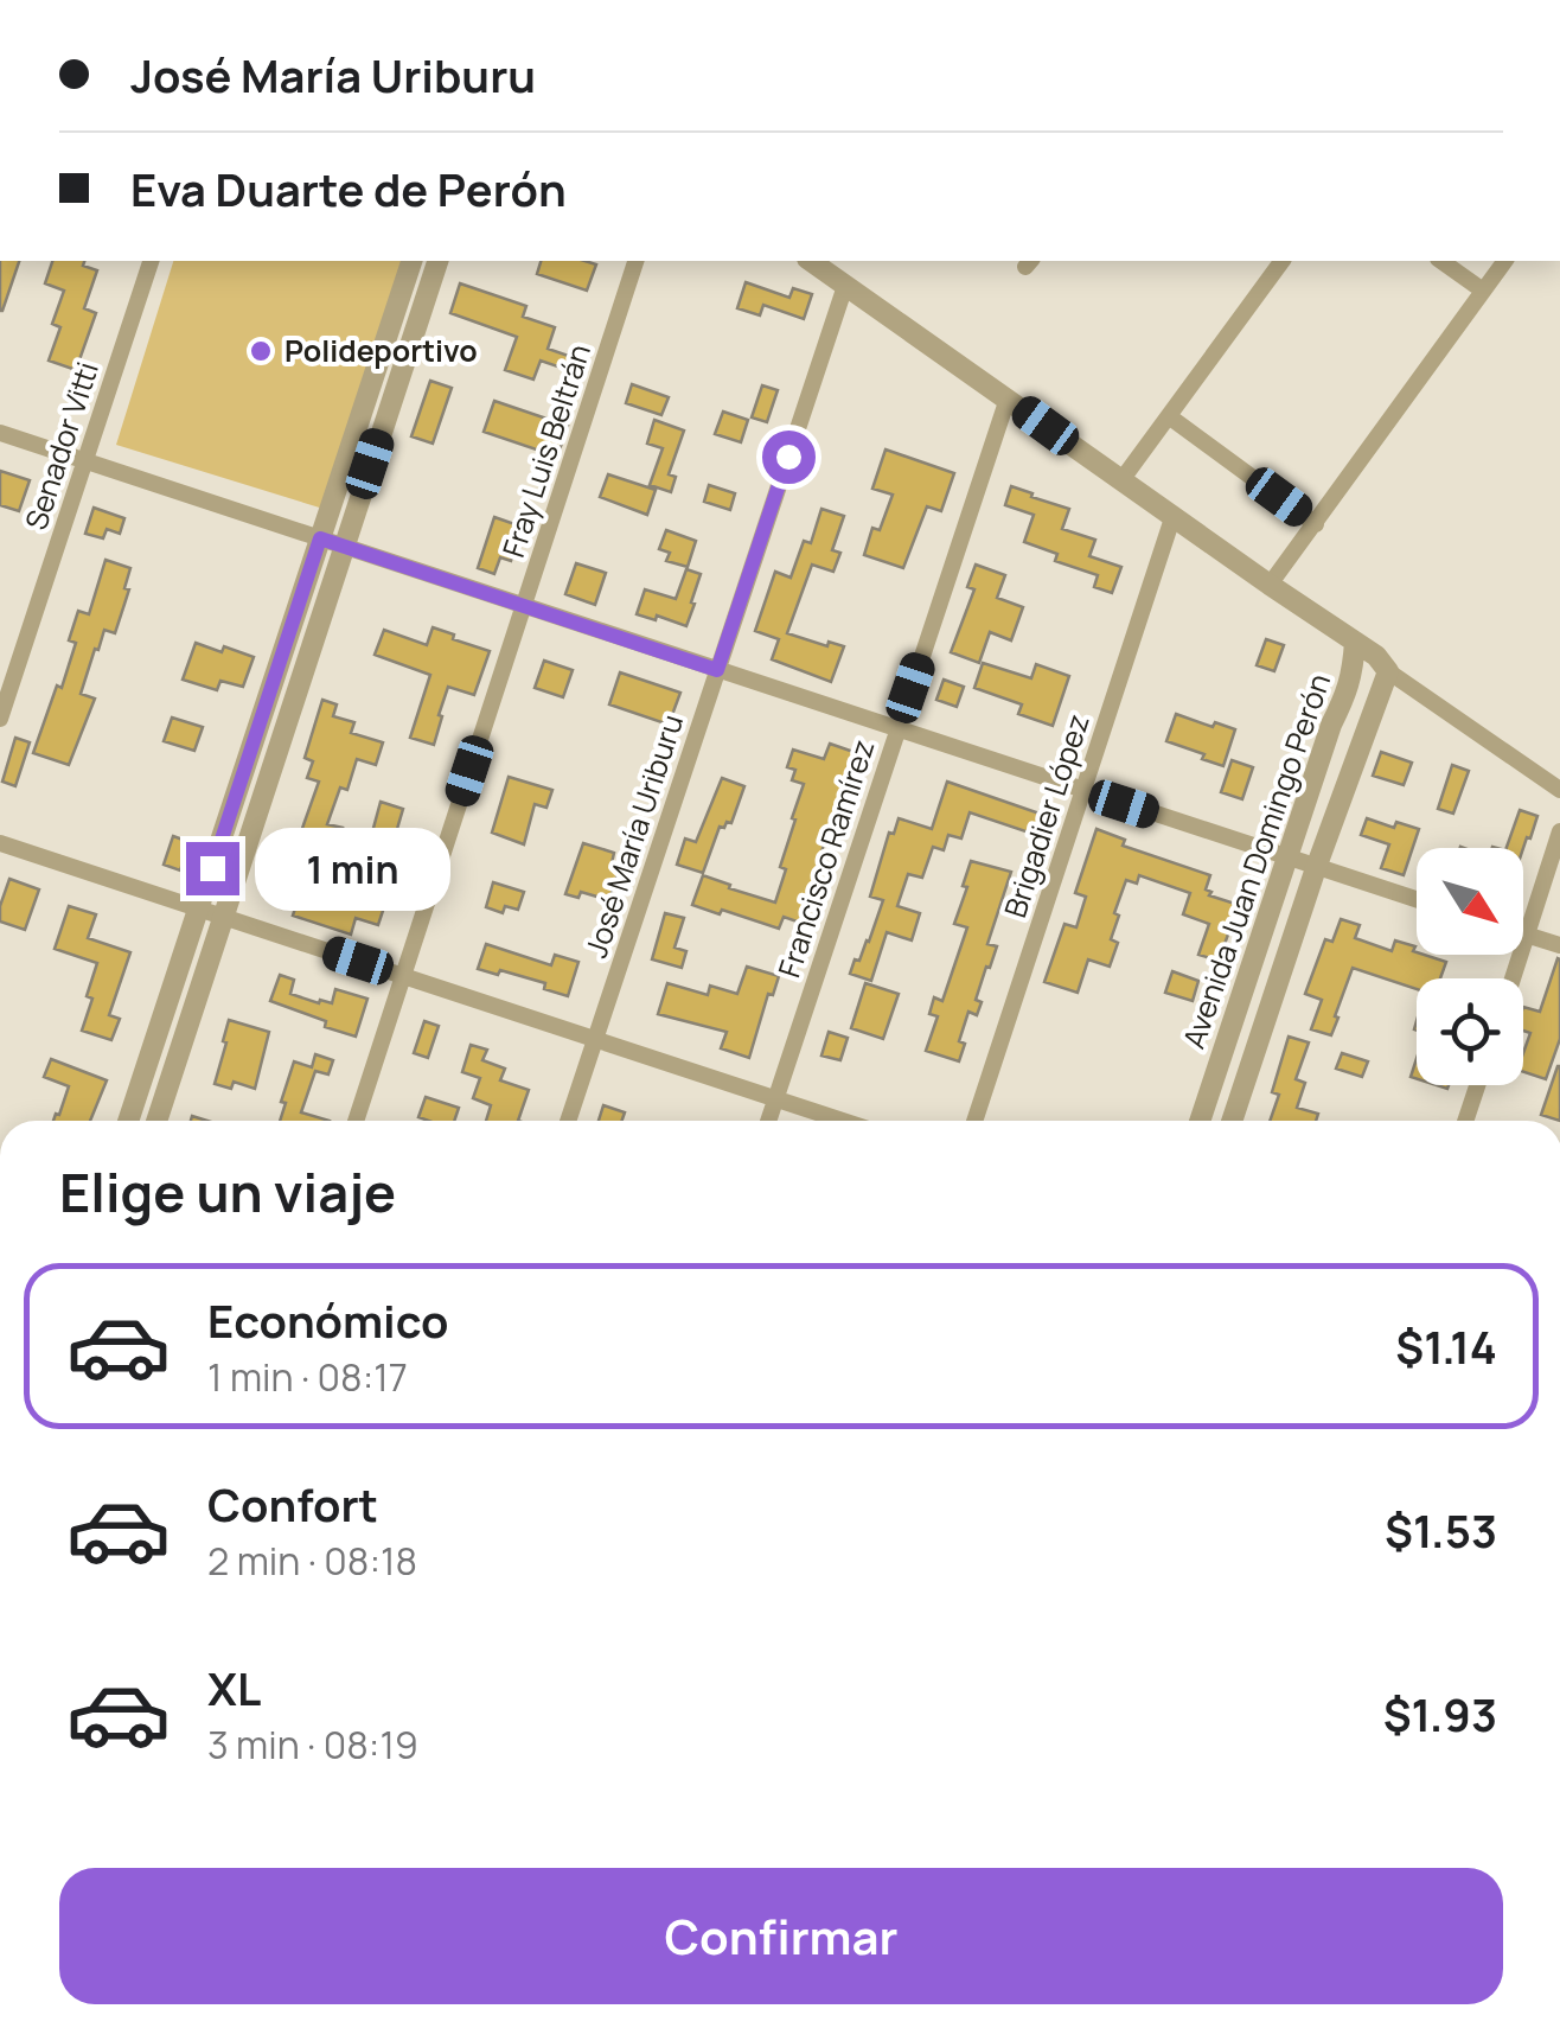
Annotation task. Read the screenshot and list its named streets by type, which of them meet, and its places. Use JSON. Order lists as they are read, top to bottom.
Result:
{
  "streets": {
    "street": [
      "Senador Vitti",
      "Fray Luis Beltrán",
      "Brigadier López",
      "José María Uriburu",
      "Francisco Ramírez",
      "Avenida Juan Domingo Perón"
    ]
  },
  "places": ["Polideportivo"],
  "north": "bottom right",
  "page": {
    "banner": ["José María Uriburu", "Eva Duarte de Perón"],
    "bubble": "1 min",
    "heading": "Elige un viaje",
    "list": [
      {
        "name": "Económico",
        "note": "1 min · 08:17",
        "value": "$1.14"
      },
      {
        "name": "Confort",
        "note": "2 min · 08:18",
        "value": "$1.53"
      },
      {
        "name": "XL",
        "note": "3 min · 08:19",
        "value": "$1.93"
      }
    ],
    "buttons": "Confirmar"
  }
}
